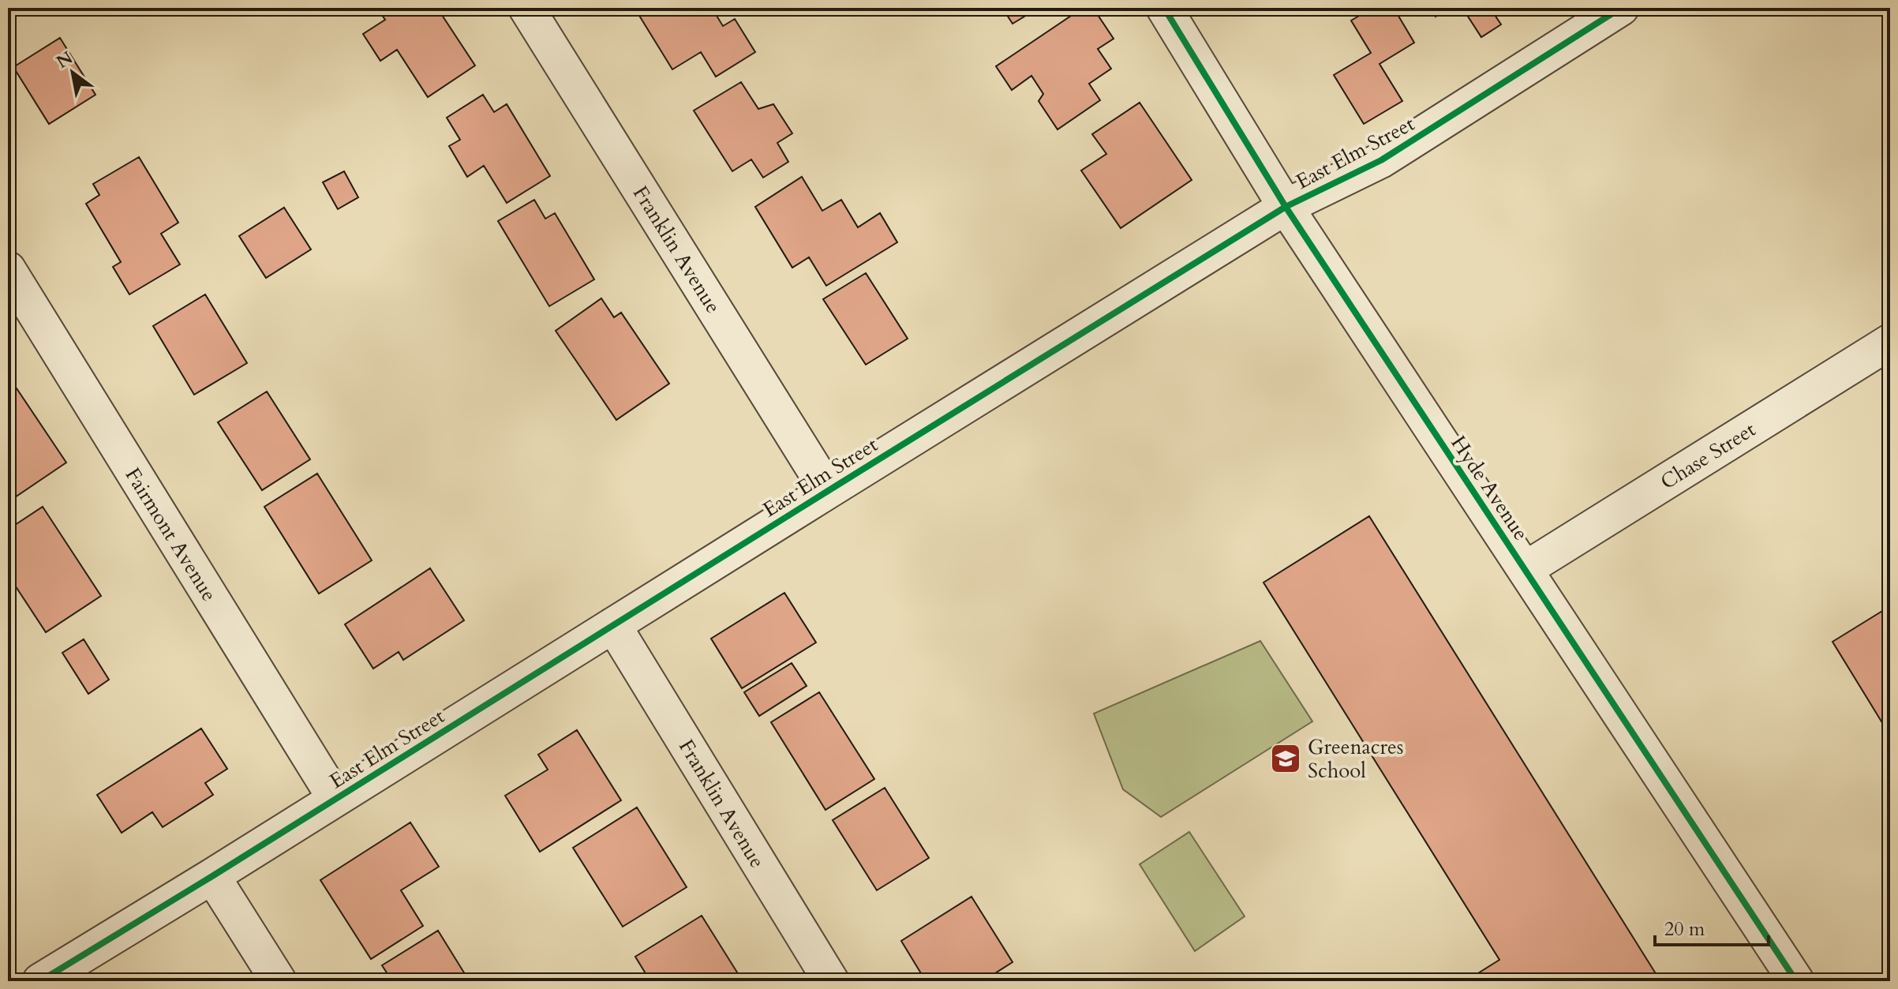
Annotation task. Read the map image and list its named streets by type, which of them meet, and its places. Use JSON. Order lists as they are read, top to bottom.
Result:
{
  "streets": {
    "street": [
      "East Elm Street",
      "Franklin Avenue",
      "Chase Street",
      "Hyde Avenue",
      "Fairmont Avenue"
    ]
  },
  "crossings": [
    ["East Elm Street", "Franklin Avenue"],
    ["East Elm Street", "Hyde Avenue"],
    ["East Elm Street", "Fairmont Avenue"],
    ["Chase Street", "Hyde Avenue"]
  ],
  "places": {
    "school or university": ["Greenacres School"]
  },
  "scale_bar": "20 m",
  "north": "top left"
}
